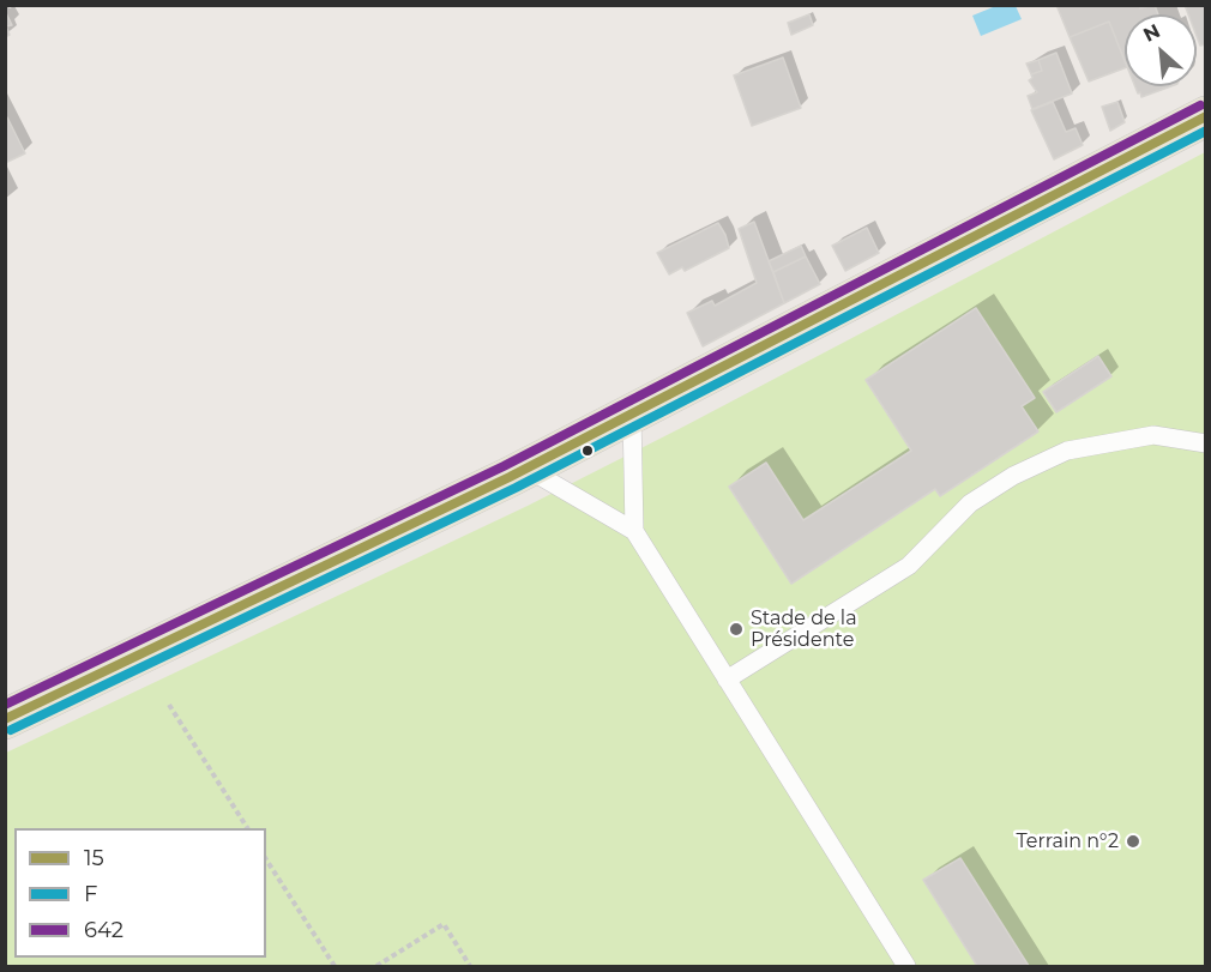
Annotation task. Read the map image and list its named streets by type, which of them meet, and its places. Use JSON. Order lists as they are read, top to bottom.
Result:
{
  "places": ["Stade de la Présidente", "Terrain n°2"],
  "lines": ["transit line 642", "transit line 15", "transit line F"],
  "legend": ["15", "F", "642"],
  "north": "top left"
}
